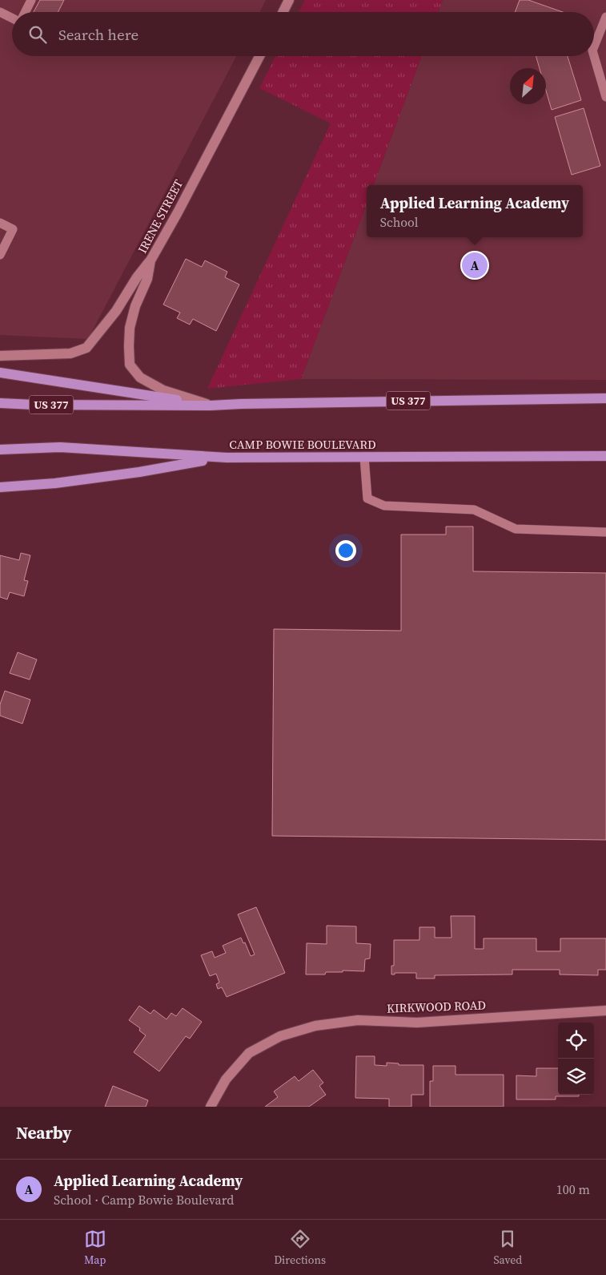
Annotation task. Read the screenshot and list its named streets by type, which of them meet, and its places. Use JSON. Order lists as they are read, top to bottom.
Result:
{
  "streets": {
    "main road": ["US 377", "CAMP BOWIE BOULEVARD"],
    "street": ["IRENE STREET", "KIRKWOOD ROAD"]
  },
  "crossings": [
    ["IRENE STREET", "US 377"]
  ],
  "north": "top right",
  "page": {
    "search": "Search here",
    "popup": ["Applied Learning Academy", "School"],
    "pins": "A",
    "heading": "Nearby",
    "list": [
      {
        "mark": "A",
        "name": "Applied Learning Academy",
        "note": "School · Camp Bowie Boulevard",
        "value": "100 m"
      }
    ],
    "nav": ["Map", "Directions", "Saved"]
  }
}
